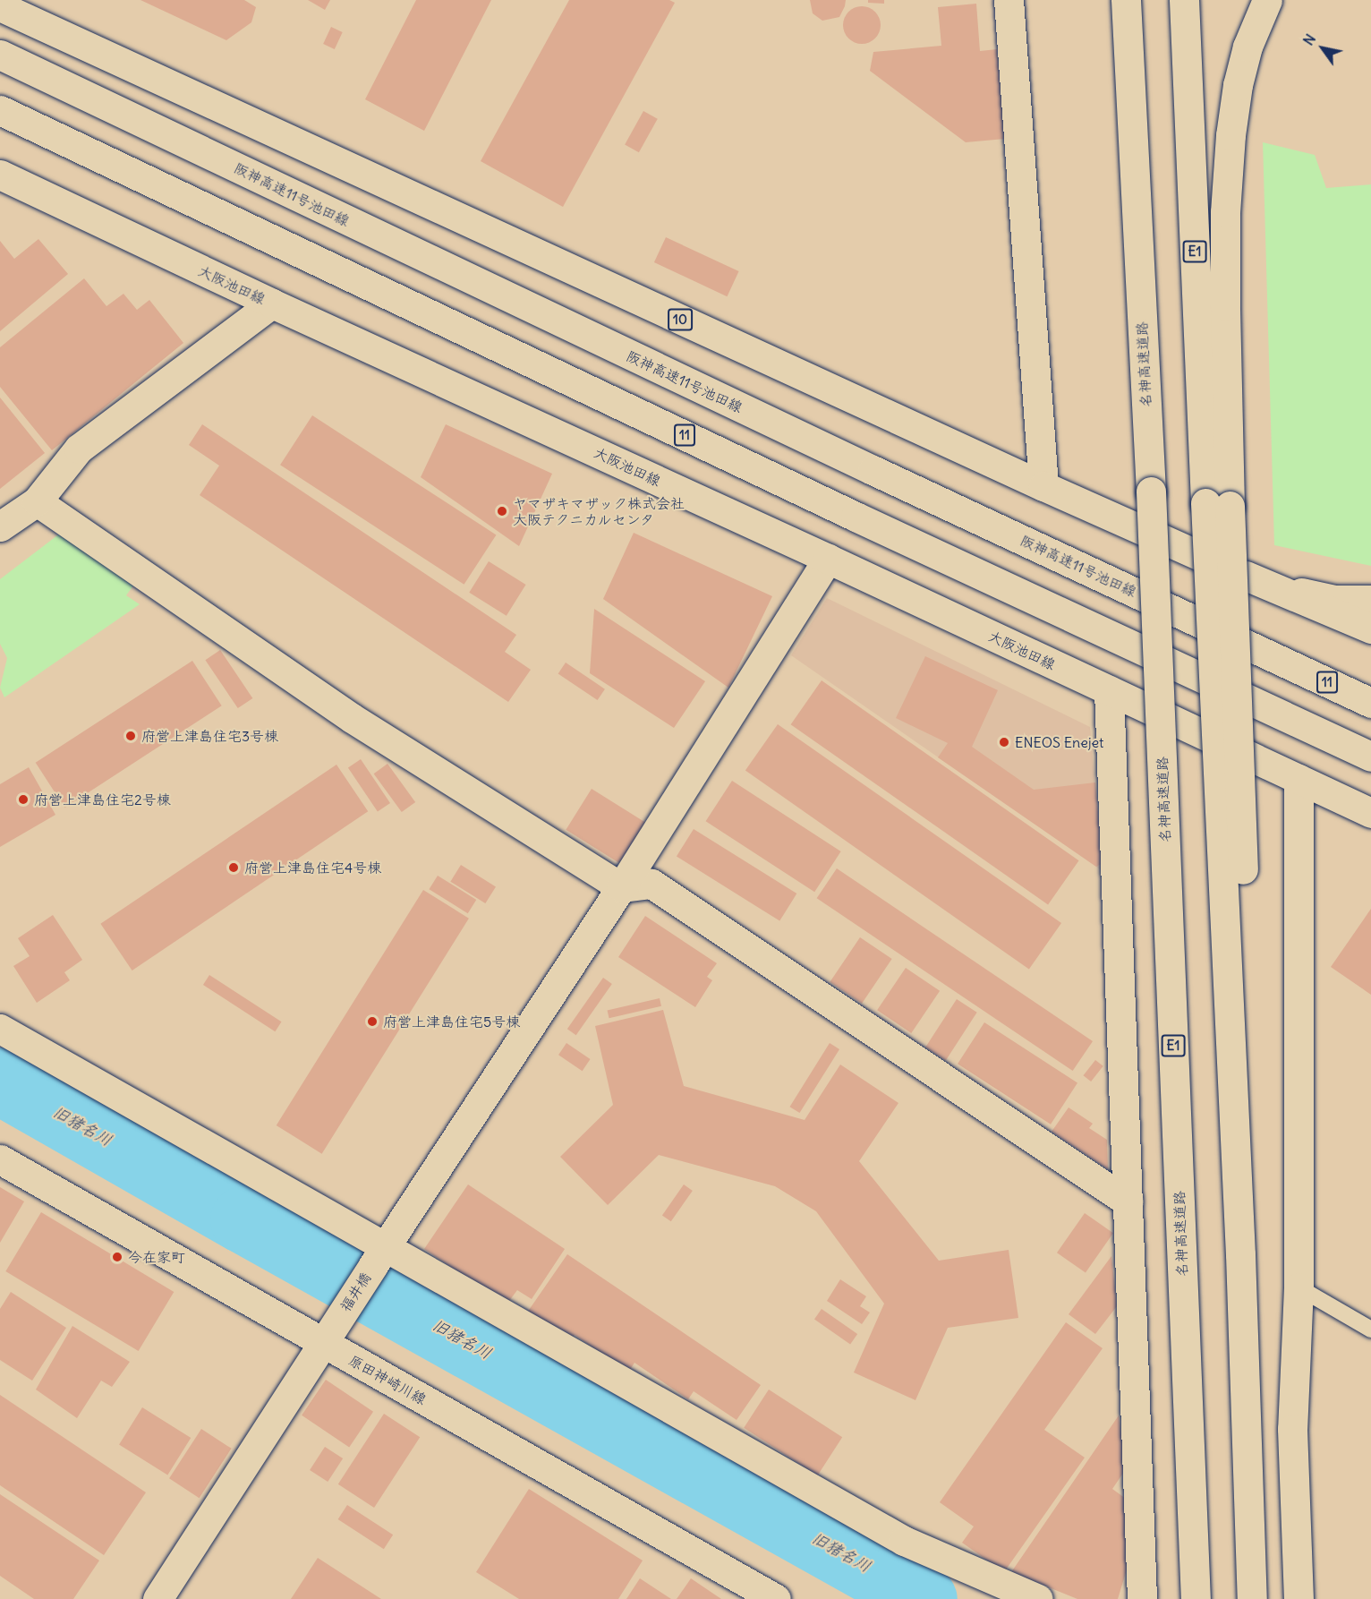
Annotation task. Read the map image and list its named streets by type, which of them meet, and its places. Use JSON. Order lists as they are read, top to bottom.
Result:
{
  "streets": {
    "main road": [
      "阪神高速11号池田線",
      "E1",
      "大阪池田線",
      "10",
      "名神高速道路",
      "11",
      "福井橋",
      "原田神崎川線"
    ]
  },
  "crossings": [
    ["大阪池田線", "福井橋"],
    ["福井橋", "原田神崎川線"]
  ],
  "water": ["旧猪名川"],
  "places": [
    "ヤマザキマザック株式会社 大阪テクニカルセンタ",
    "府営上津島住宅3号棟",
    "ENEOS Enejet",
    "府営上津島住宅2号棟",
    "府営上津島住宅4号棟",
    "府営上津島住宅5号棟",
    "今在家町"
  ],
  "north": "top left"
}
